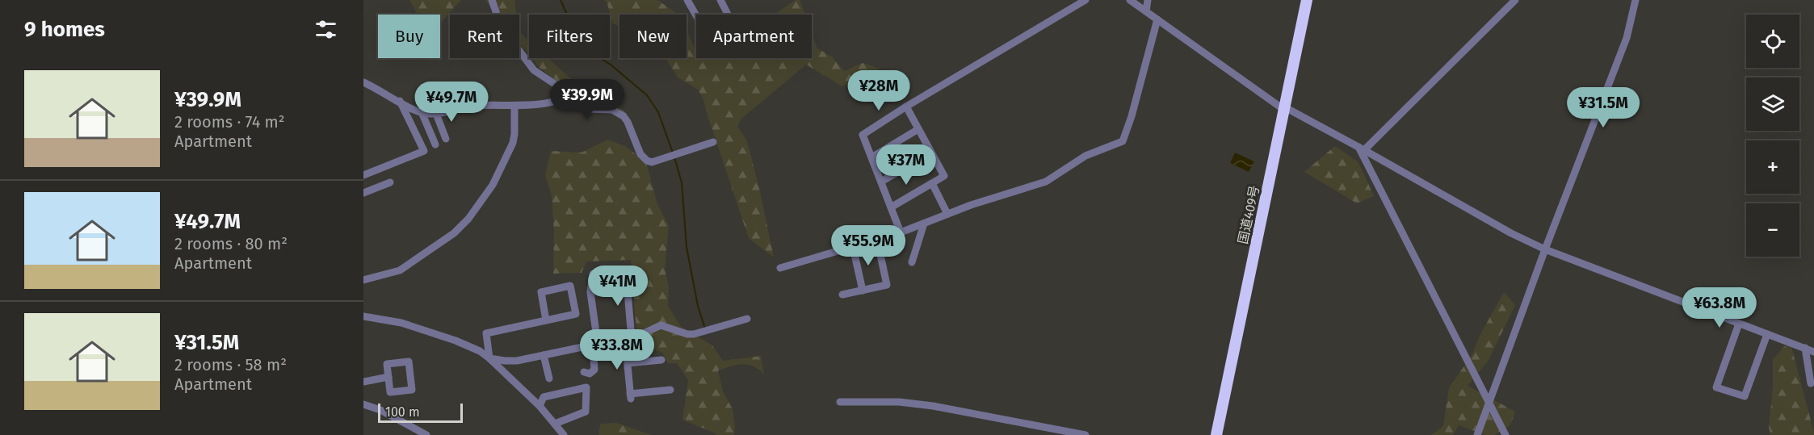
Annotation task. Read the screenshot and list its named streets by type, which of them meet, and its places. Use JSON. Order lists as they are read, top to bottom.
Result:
{
  "streets": {
    "highway": ["国道409号"]
  },
  "scale_bar": "100 m",
  "page": {
    "heading": "9 homes",
    "map_buttons": ["+", "−"],
    "chip": [
      "Buy",
      "Rent",
      "Filters",
      "New",
      "Apartment"
    ],
    "list": [
      {
        "name": "¥39.9M",
        "note": "2 rooms · 74 m² · Apartment"
      },
      {
        "name": "¥49.7M",
        "note": "2 rooms · 80 m² · Apartment"
      },
      {
        "name": "¥31.5M",
        "note": "2 rooms · 58 m² · Apartment"
      }
    ],
    "price": [
      "¥28M",
      "¥39.9M",
      "¥49.7M",
      "¥31.5M",
      "¥37M",
      "¥55.9M",
      "¥41M",
      "¥63.8M",
      "¥33.8M"
    ],
    "scale": "100 m"
  }
}
